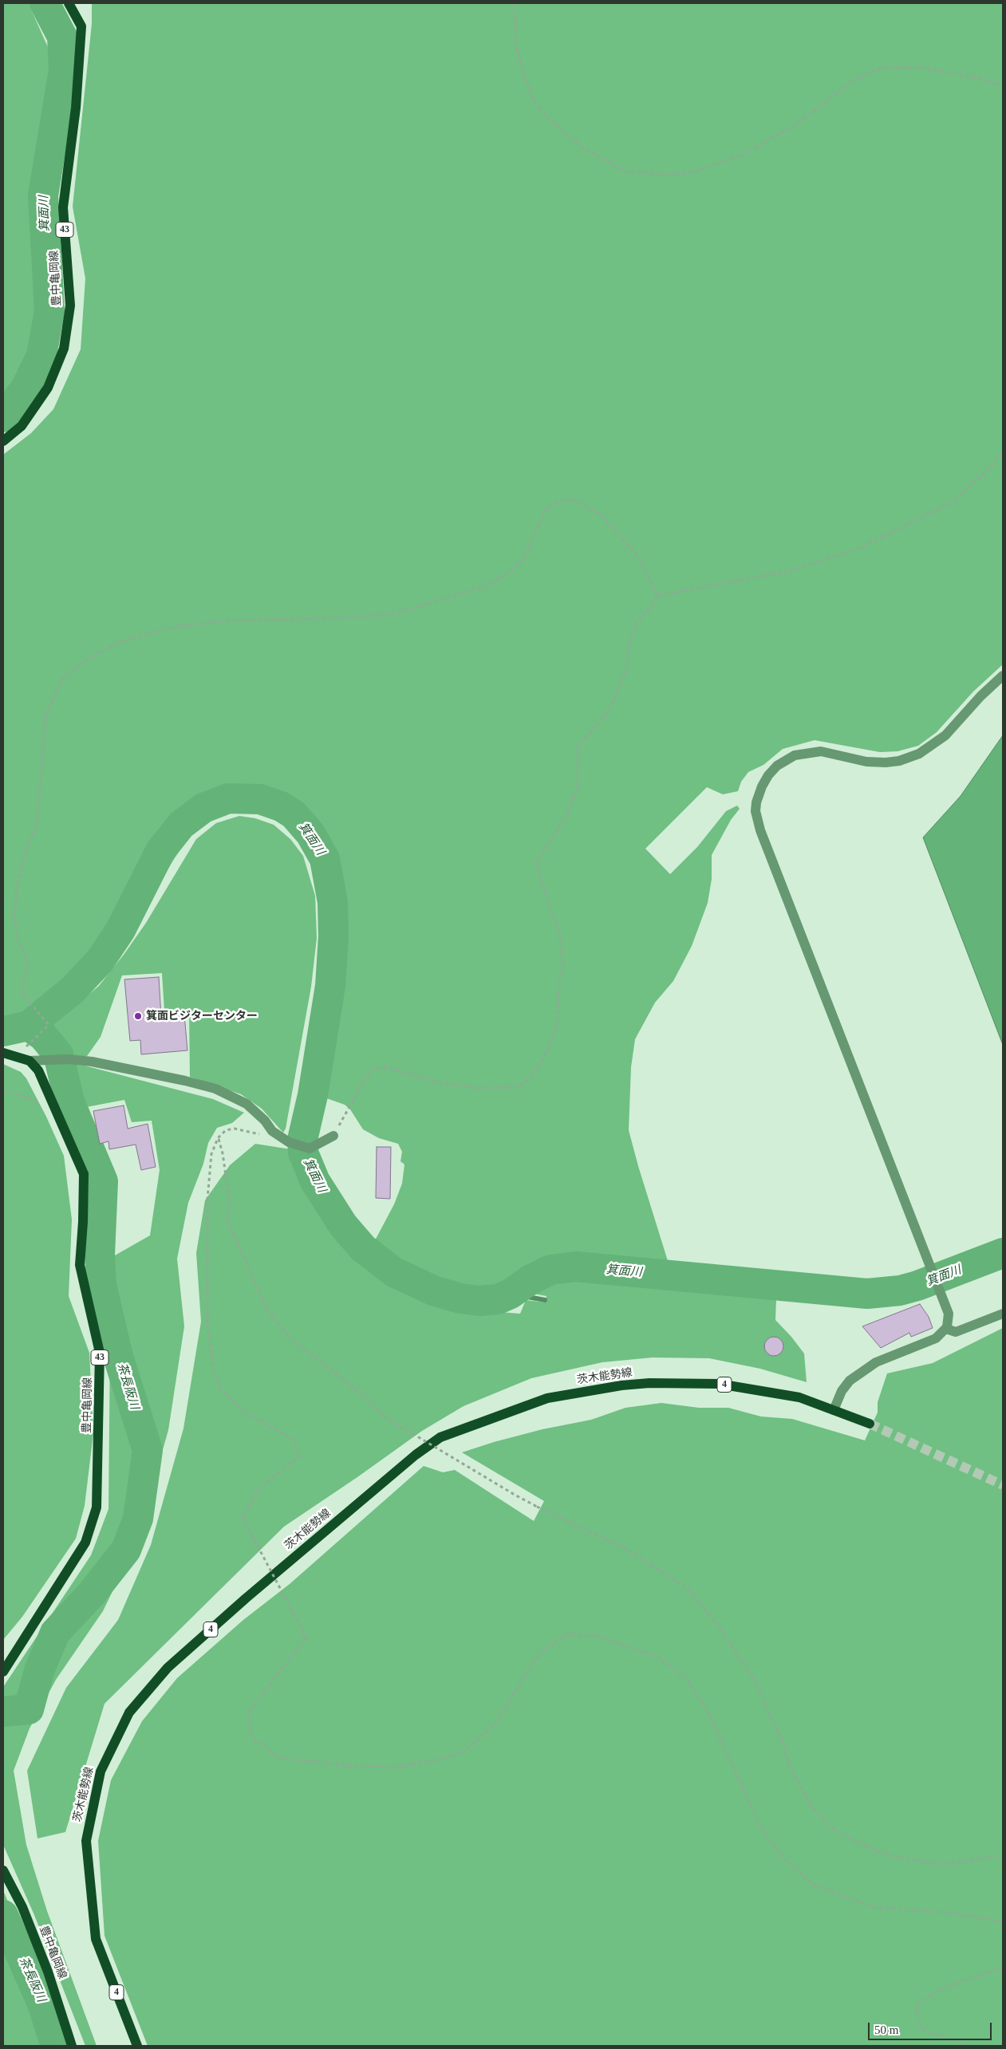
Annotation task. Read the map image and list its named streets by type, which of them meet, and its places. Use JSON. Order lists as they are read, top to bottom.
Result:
{
  "streets": {
    "main road": [
      "43",
      "豊中亀岡線",
      "茨木能勢線",
      "4"
    ]
  },
  "water": ["箕面川", "茶長阪川"],
  "places": ["箕面ビジターセンター"],
  "scale_bar": "50 m"
}
